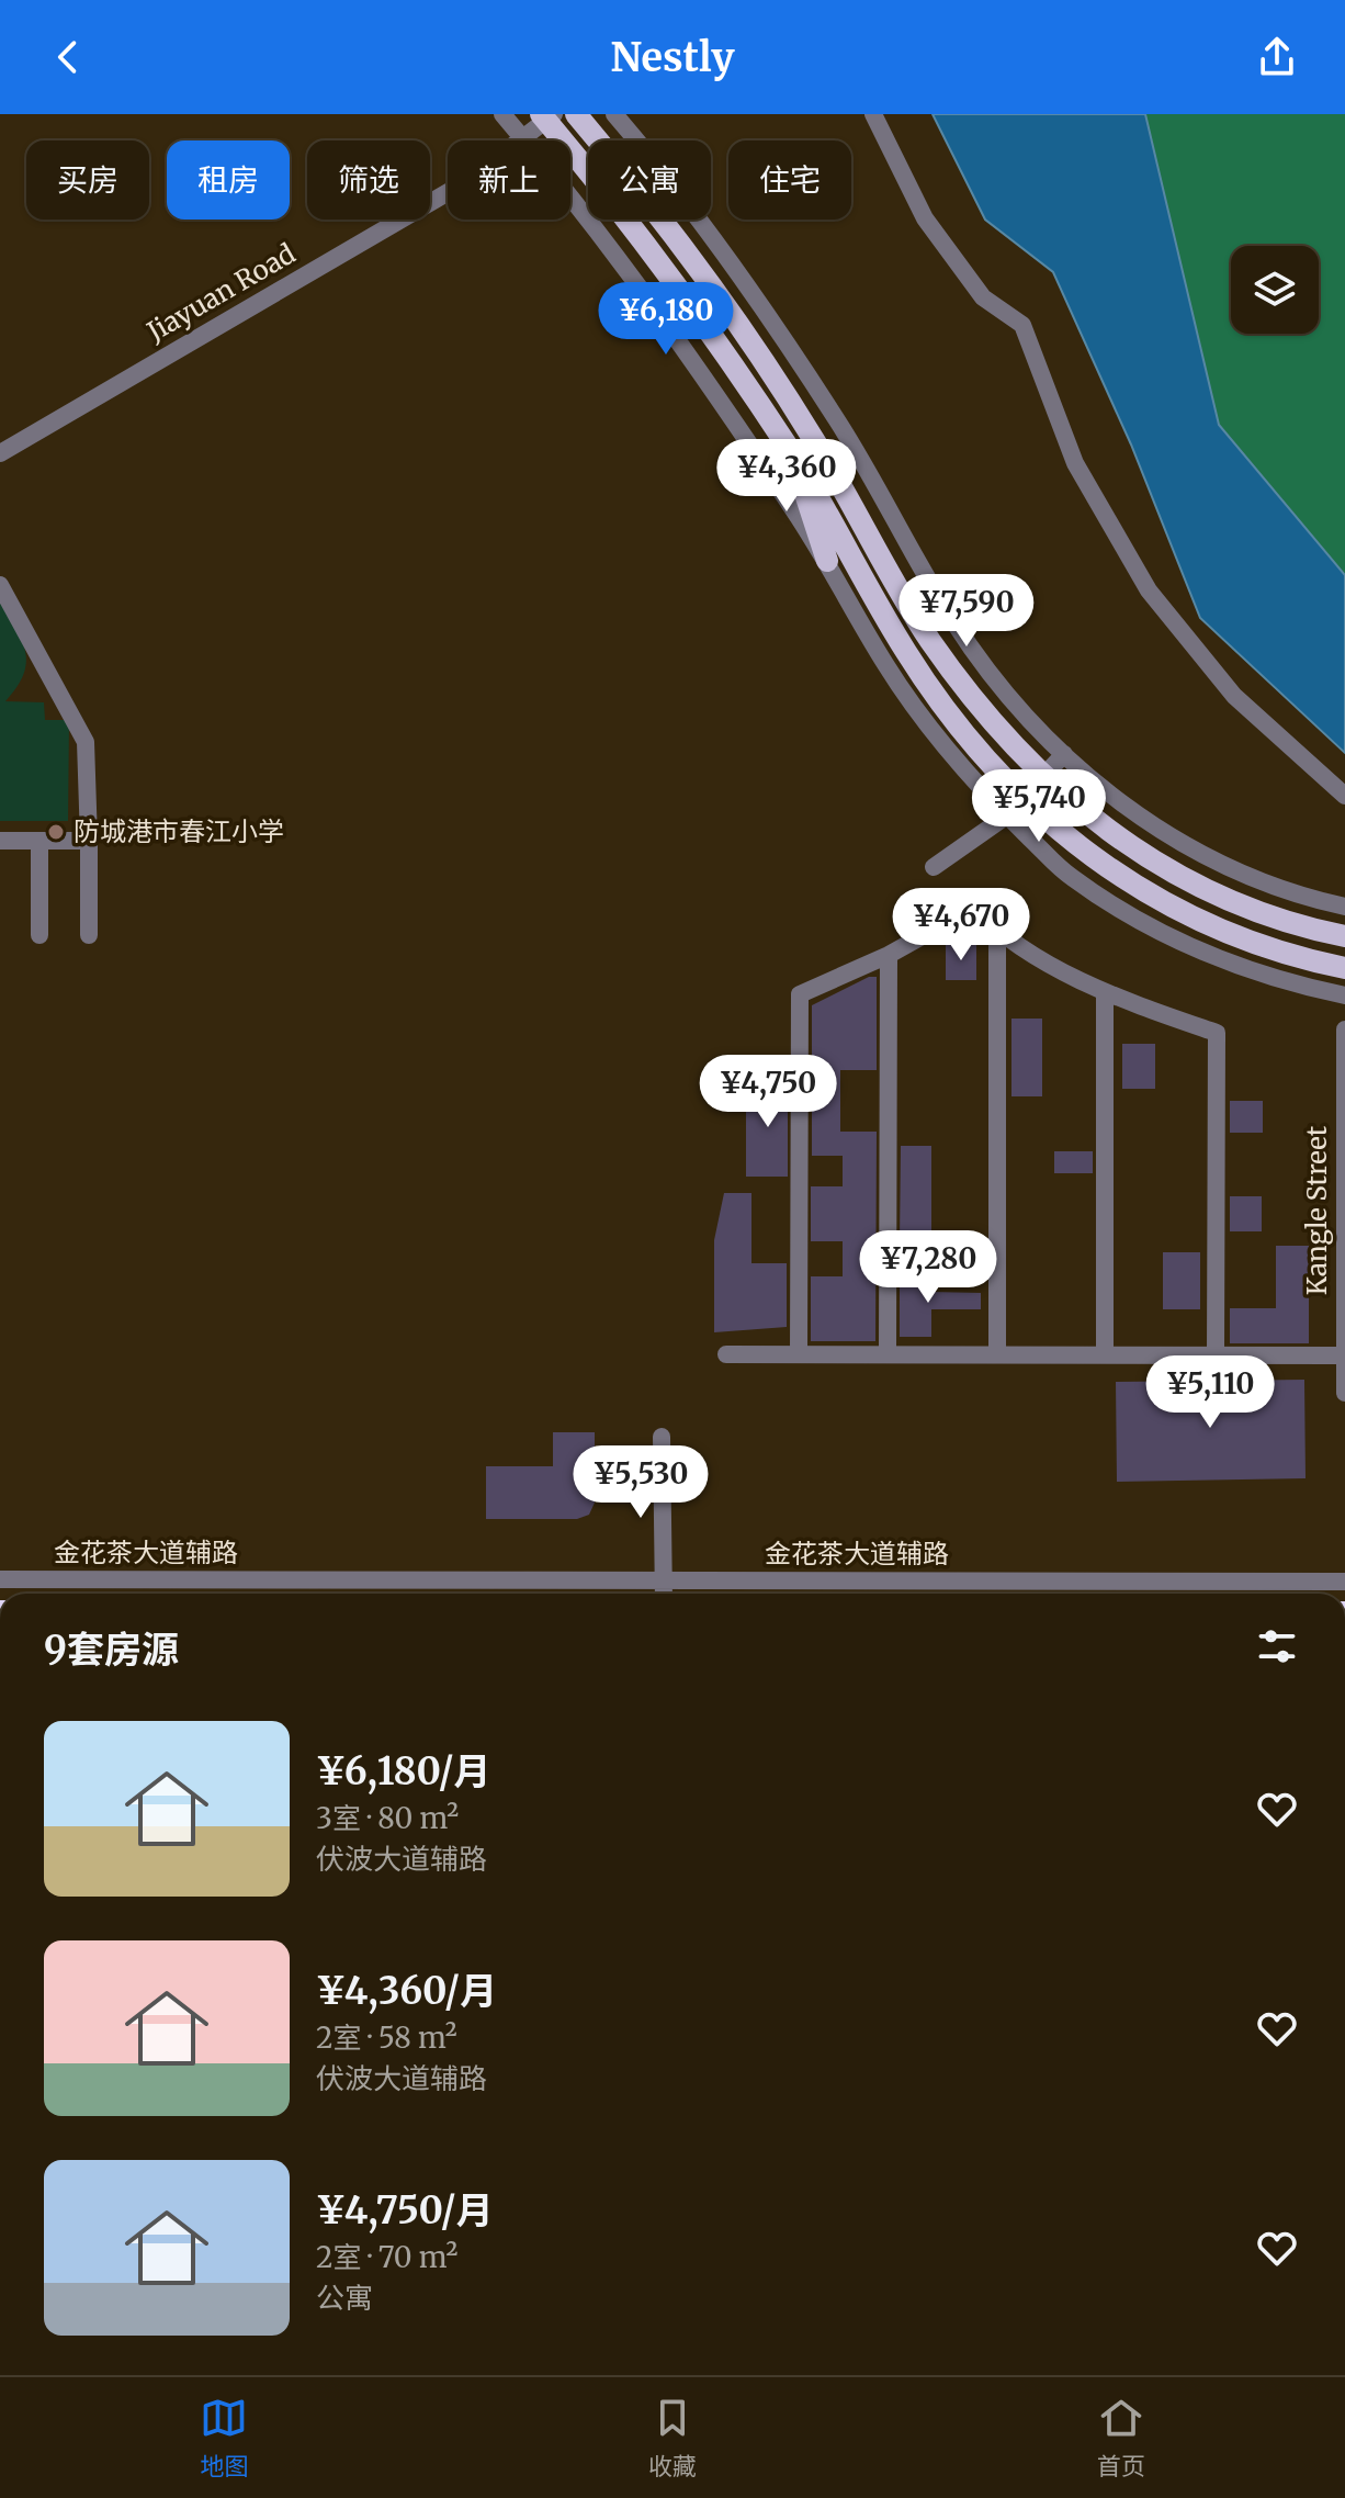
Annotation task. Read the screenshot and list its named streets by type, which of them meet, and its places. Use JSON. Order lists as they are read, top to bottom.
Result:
{
  "streets": {
    "street": ["Jiayuan Road", "Kangle Street", "金花茶大道辅路"]
  },
  "places": ["防城港市春江小学"],
  "page": {
    "header": "Nestly",
    "chip": [
      "买房",
      "租房",
      "筛选",
      "新上",
      "公寓",
      "住宅"
    ],
    "price": [
      "¥6,180",
      "¥4,360",
      "¥7,590",
      "¥5,740",
      "¥4,670",
      "¥4,750",
      "¥7,280",
      "¥5,110",
      "¥5,530"
    ],
    "heading": "9套房源",
    "list": [
      {
        "name": "¥6,180/月",
        "note": "3室 · 80 m² · 伏波大道辅路"
      },
      {
        "name": "¥4,360/月",
        "note": "2室 · 58 m² · 伏波大道辅路"
      },
      {
        "name": "¥4,750/月",
        "note": "2室 · 70 m² · 公寓"
      }
    ],
    "tabs": ["地图", "收藏", "首页"]
  }
}
